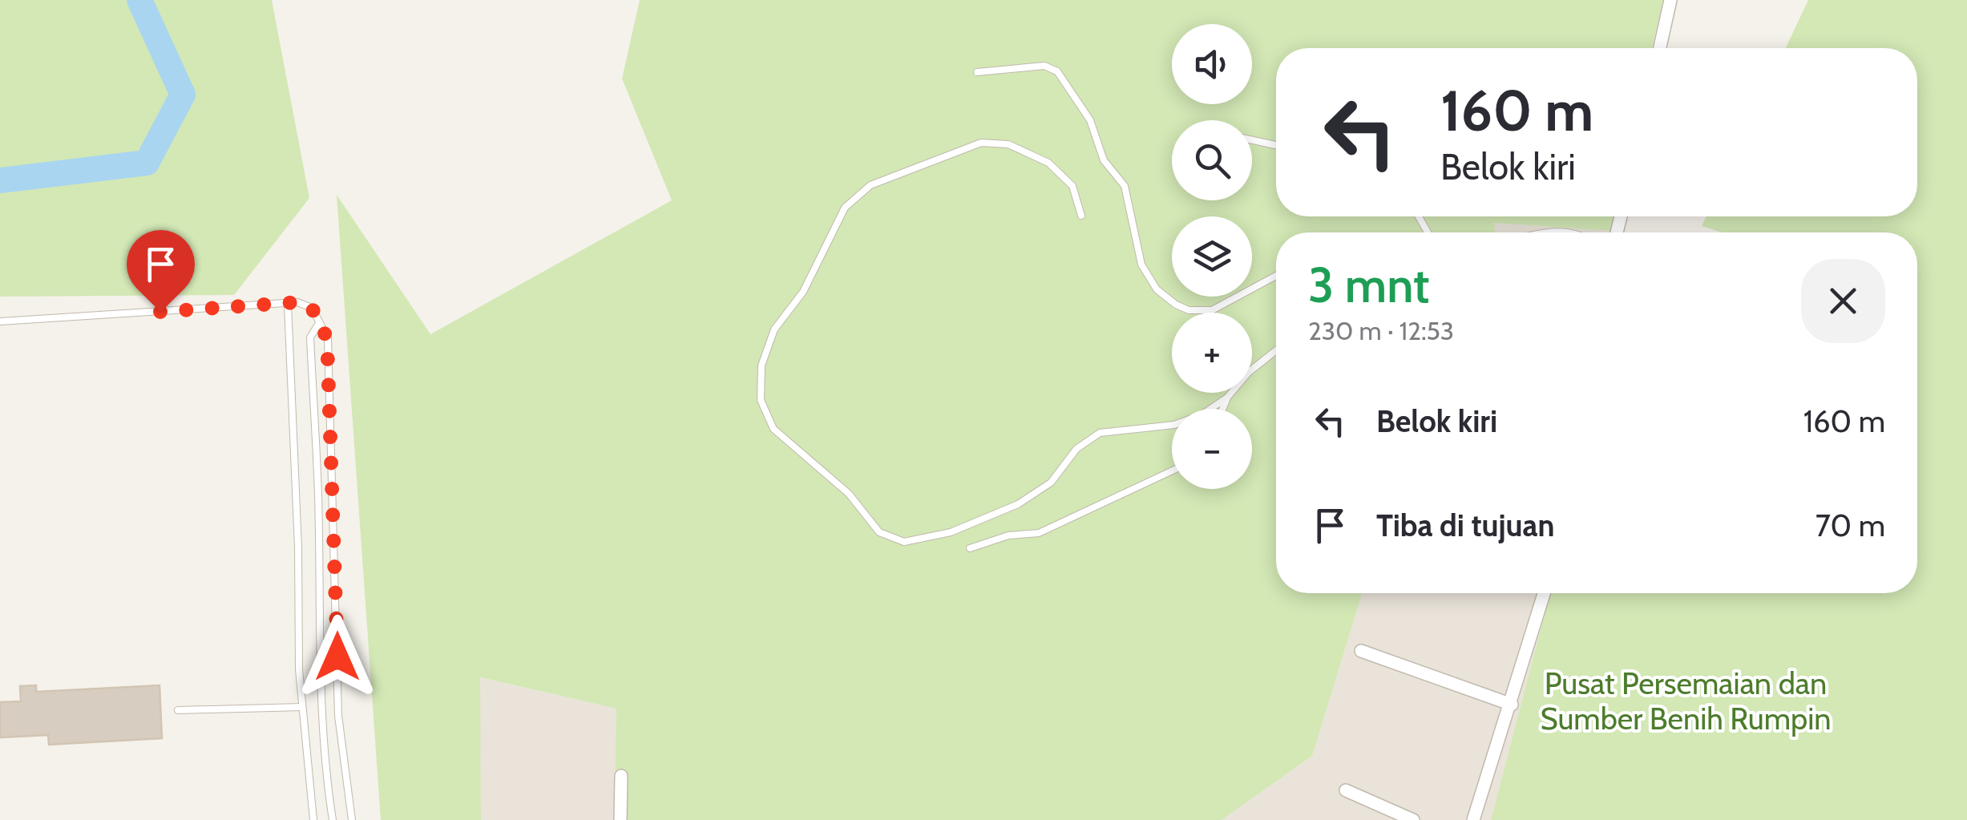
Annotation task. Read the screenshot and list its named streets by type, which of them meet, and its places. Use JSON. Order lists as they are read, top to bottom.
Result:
{
  "parks": ["Pusat Persemaian dan Sumber Benih Rumpin"],
  "page": {
    "map_buttons": ["+", "−"],
    "turn": ["160 m", "Belok kiri"],
    "heading": ["3 mnt", "230 m · 12:53"],
    "list": [
      {
        "name": "Belok kiri",
        "value": "160 m"
      },
      {
        "name": "Tiba di tujuan",
        "value": "70 m"
      }
    ]
  }
}
